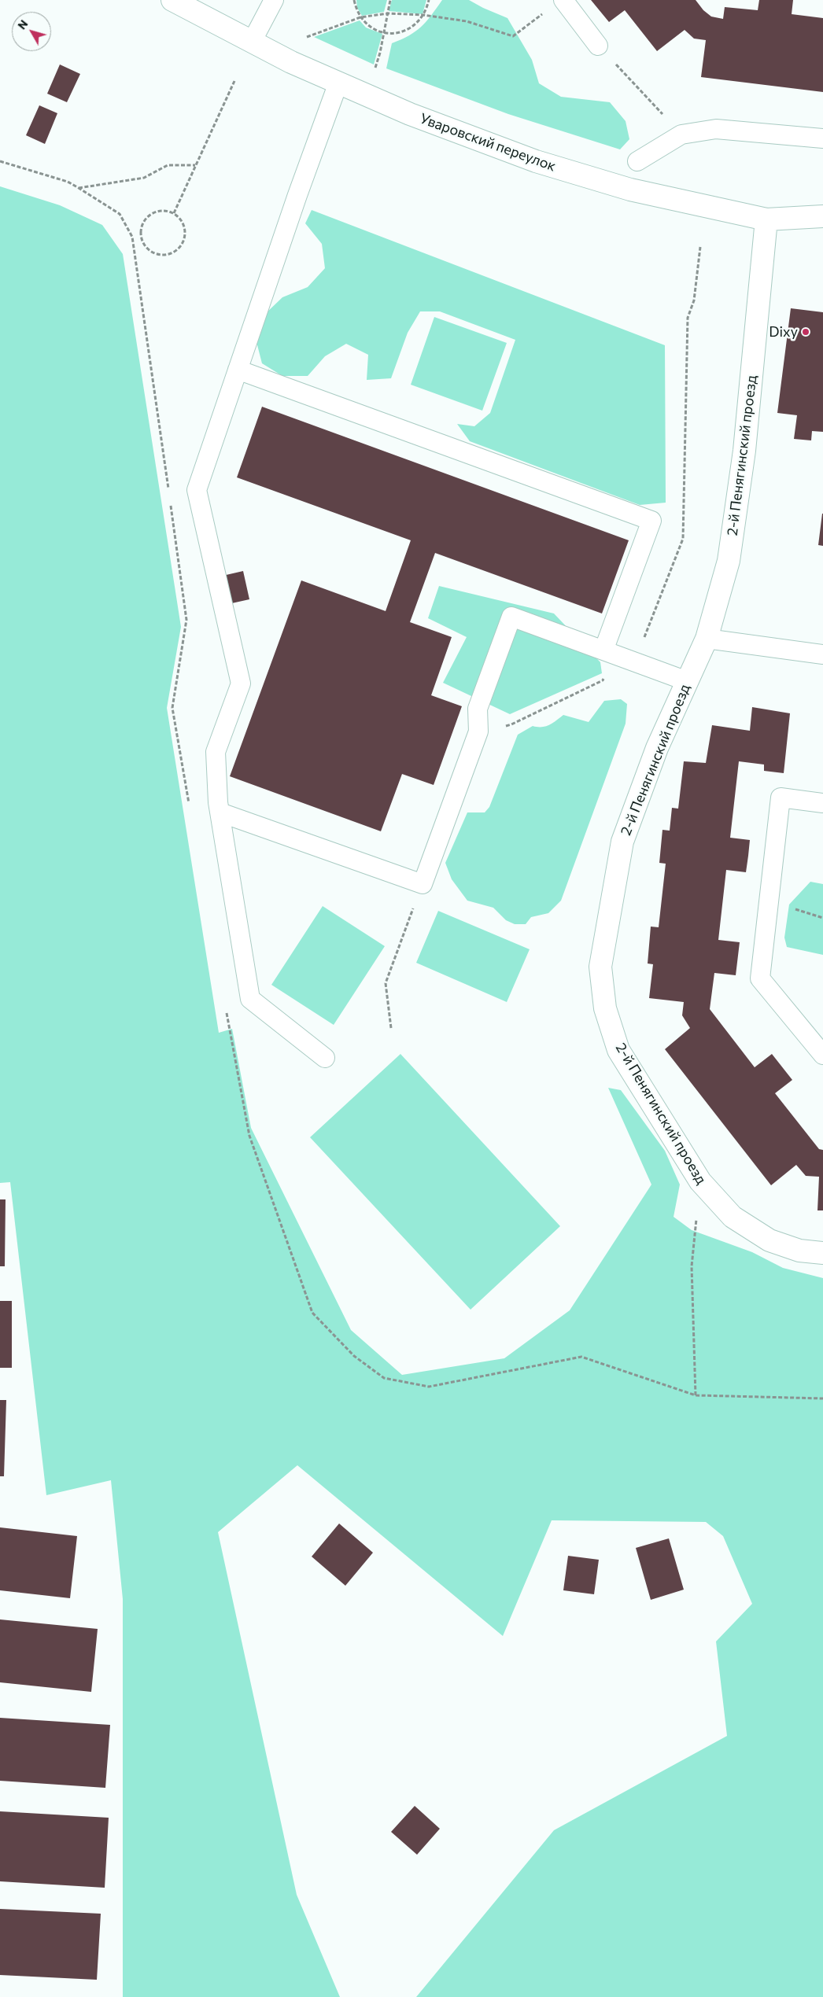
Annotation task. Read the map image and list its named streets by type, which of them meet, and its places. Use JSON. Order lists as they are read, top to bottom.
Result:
{
  "streets": {
    "street": ["Уваровский переулок", "2-й Пенягинский проезд"]
  },
  "crossings": [
    ["Уваровский переулок", "2-й Пенягинский проезд"]
  ],
  "places": ["Dixy"],
  "north": "top left"
}
